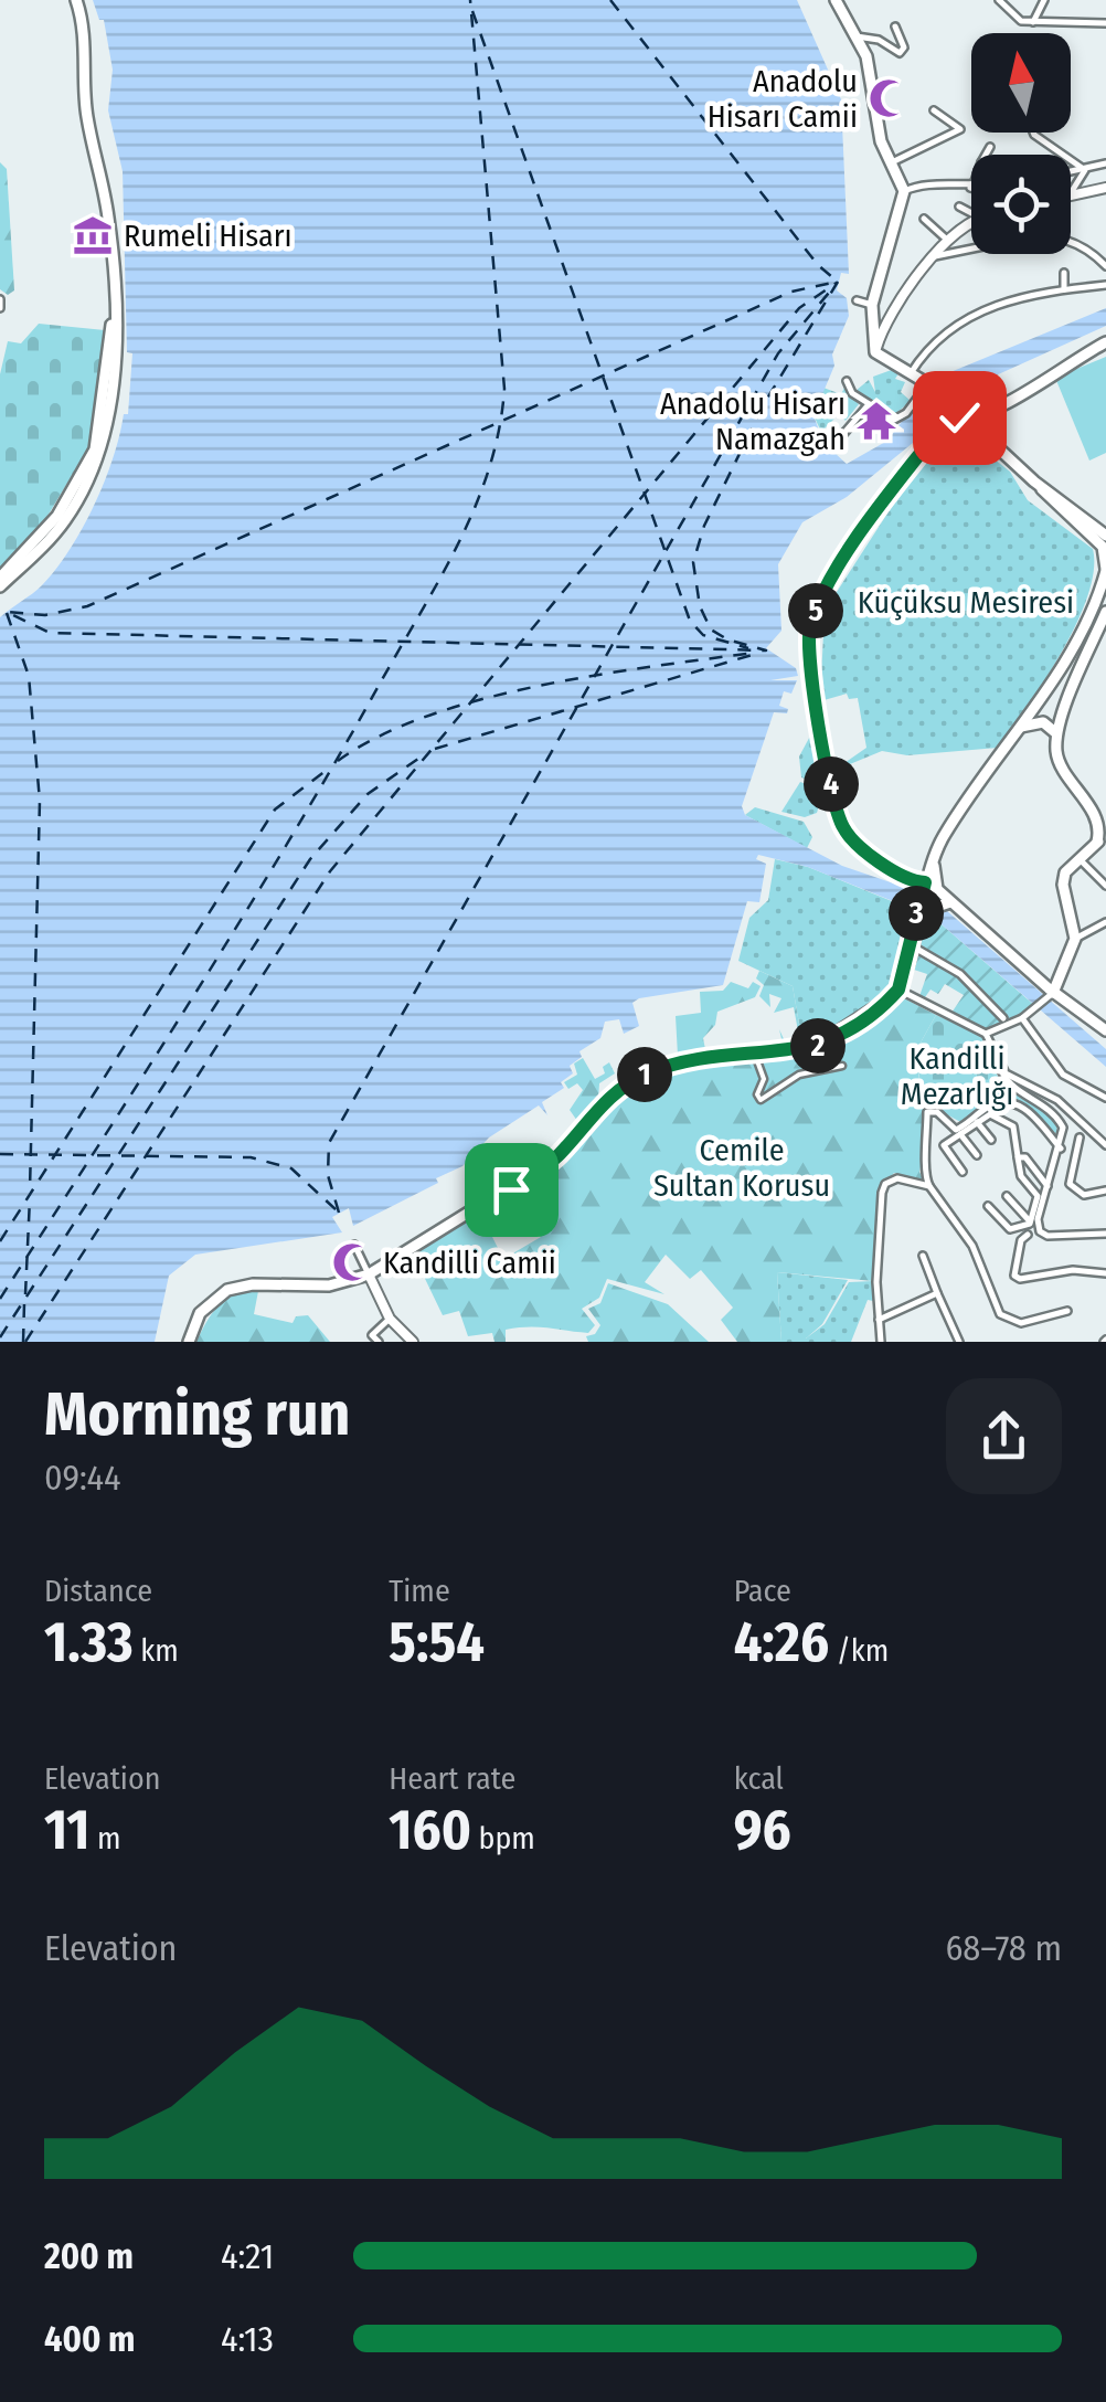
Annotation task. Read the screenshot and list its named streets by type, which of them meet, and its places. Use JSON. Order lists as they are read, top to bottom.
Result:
{
  "parks": ["Küçüksu Mesiresi", "Kandilli Mezarlığı", "Cemile Sultan Korusu"],
  "places": {
    "mosque": ["Anadolu Hisarı Camii", "Kandilli Camii"],
    "museum": ["Rumeli Hisarı"],
    "temple": ["Anadolu Hisarı Namazgah"]
  },
  "north": "top",
  "page": {
    "pins": [
      "5",
      "4",
      "3",
      "2",
      "1"
    ],
    "heading": ["Morning run", "09:44"],
    "stats": [
      ["Distance", "1.33 km"],
      ["Time", "5:54"],
      ["Pace", "4:26 /km"],
      ["Elevation", "11 m"],
      ["Heart rate", "160 bpm"],
      ["kcal", "96"]
    ],
    "chart": ["Elevation", "68–78 m"],
    "list": [
      {
        "name": "200 m",
        "note": "4:21"
      },
      {
        "name": "400 m",
        "note": "4:13"
      }
    ]
  }
}
